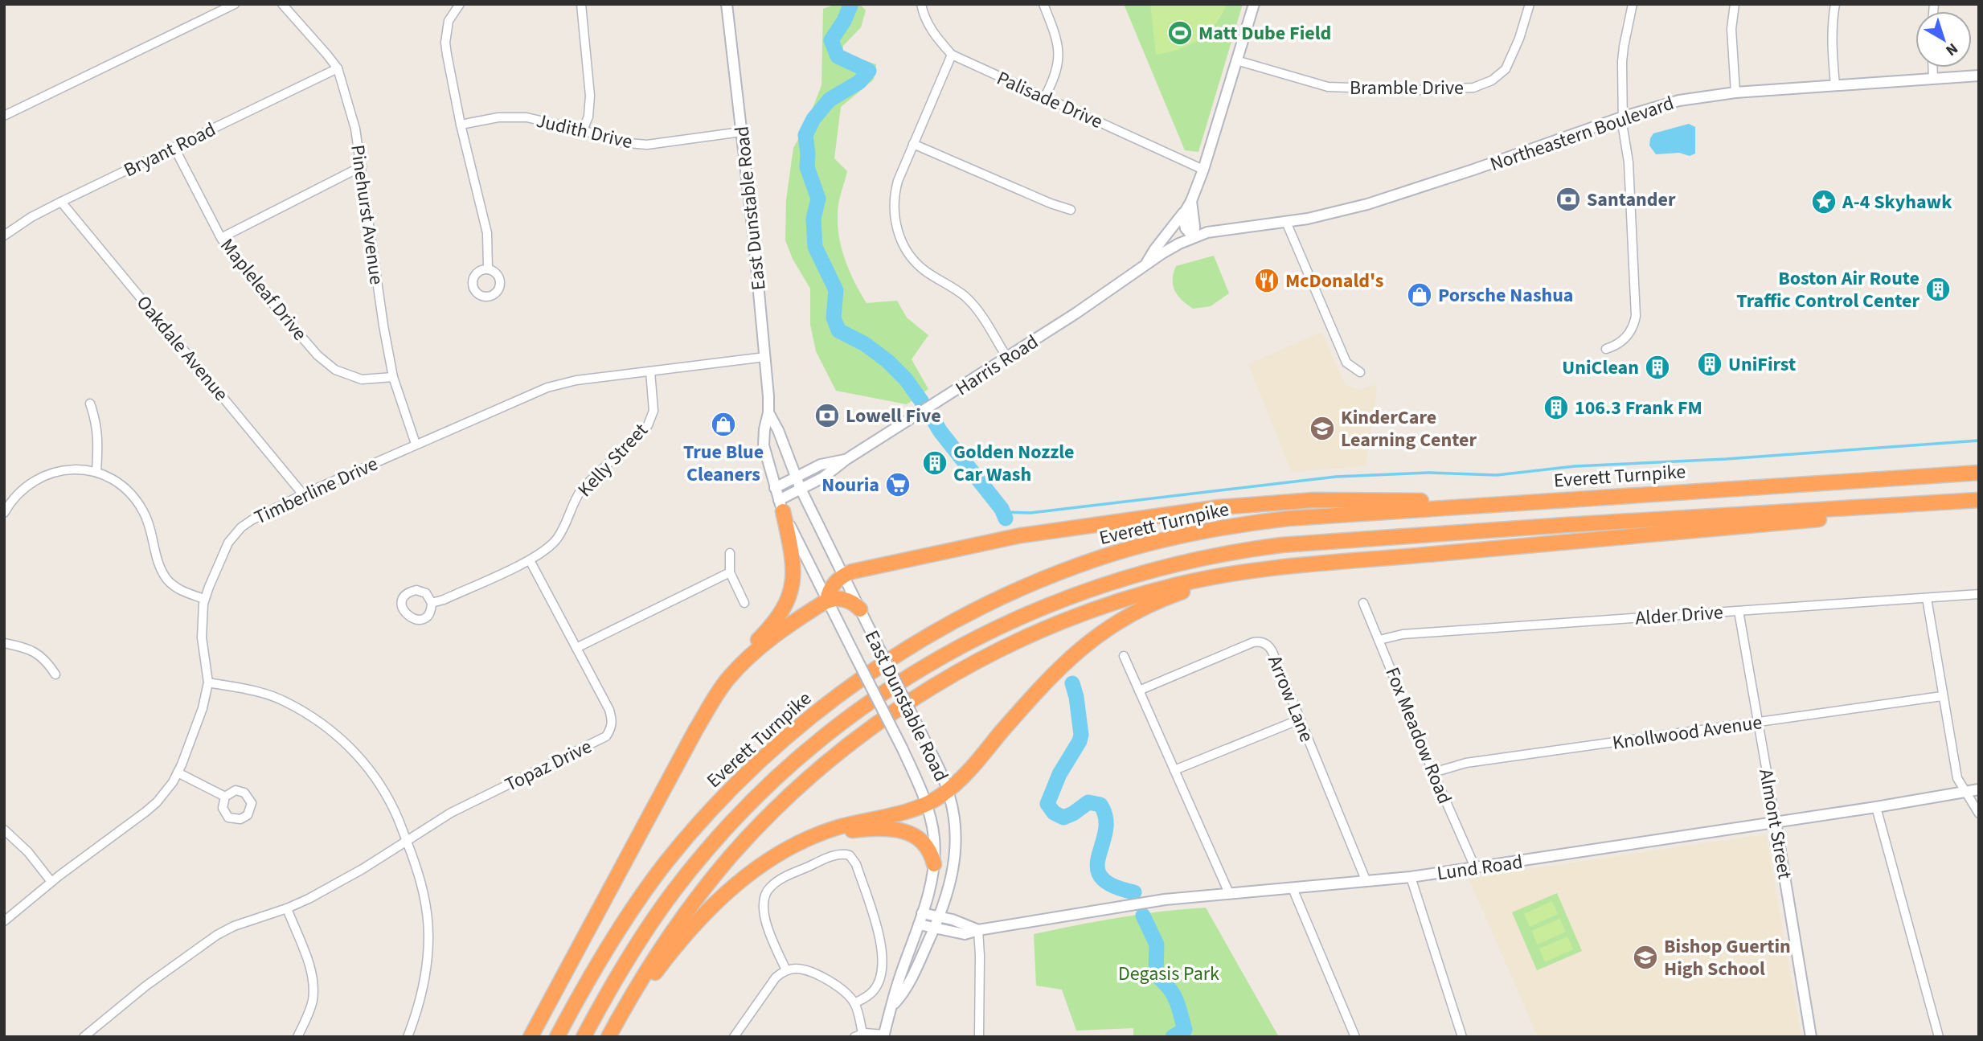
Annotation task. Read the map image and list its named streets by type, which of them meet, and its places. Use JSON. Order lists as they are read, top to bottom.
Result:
{
  "streets": {
    "highway": ["Everett Turnpike"],
    "street": [
      "Bramble Drive",
      "Palisade Drive",
      "Judith Drive",
      "Northeastern Boulevard",
      "Bryant Road",
      "East Dunstable Road",
      "Pinehurst Avenue",
      "Mapleleaf Drive",
      "Oakdale Avenue",
      "Harris Road",
      "Kelly Street",
      "Timberline Drive",
      "Alder Drive",
      "Arrow Lane",
      "Knollwood Avenue",
      "Fox Meadow Road",
      "Topaz Drive",
      "Almont Street",
      "Lund Road"
    ]
  },
  "crossings": [
    ["Bramble Drive", "Harris Road"],
    ["Palisade Drive", "Harris Road"],
    ["Judith Drive", "East Dunstable Road"],
    ["Northeastern Boulevard", "Harris Road"],
    ["Bryant Road", "Pinehurst Avenue"],
    ["Bryant Road", "Mapleleaf Drive"],
    ["Bryant Road", "Oakdale Avenue"],
    ["East Dunstable Road", "Harris Road"],
    ["East Dunstable Road", "Timberline Drive"],
    ["East Dunstable Road", "Lund Road"],
    ["Pinehurst Avenue", "Mapleleaf Drive"],
    ["Pinehurst Avenue", "Timberline Drive"],
    ["Oakdale Avenue", "Timberline Drive"],
    ["Kelly Street", "Timberline Drive"],
    ["Kelly Street", "Topaz Drive"],
    ["Alder Drive", "Fox Meadow Road"],
    ["Alder Drive", "Almont Street"],
    ["Arrow Lane", "Lund Road"],
    ["Knollwood Avenue", "Fox Meadow Road"],
    ["Knollwood Avenue", "Almont Street"],
    ["Fox Meadow Road", "Lund Road"],
    ["Almont Street", "Lund Road"]
  ],
  "parks": ["Degasis Park"],
  "places": {
    "sports": ["Matt Dube Field"],
    "bank": ["Santander", "Lowell Five"],
    "place": ["A-4 Skyhawk"],
    "restaurant": ["McDonald's"],
    "building": [
      "Boston Air Route Traffic Control Center",
      "UniFirst",
      "UniClean",
      "106.3 Frank FM",
      "Golden Nozzle Car Wash"
    ],
    "shop": ["Porsche Nashua", "True Blue Cleaners"],
    "school or university": ["KinderCare Learning Center", "Bishop Guertin High School"],
    "supermarket": ["Nouria"]
  },
  "north": "bottom right"
}
